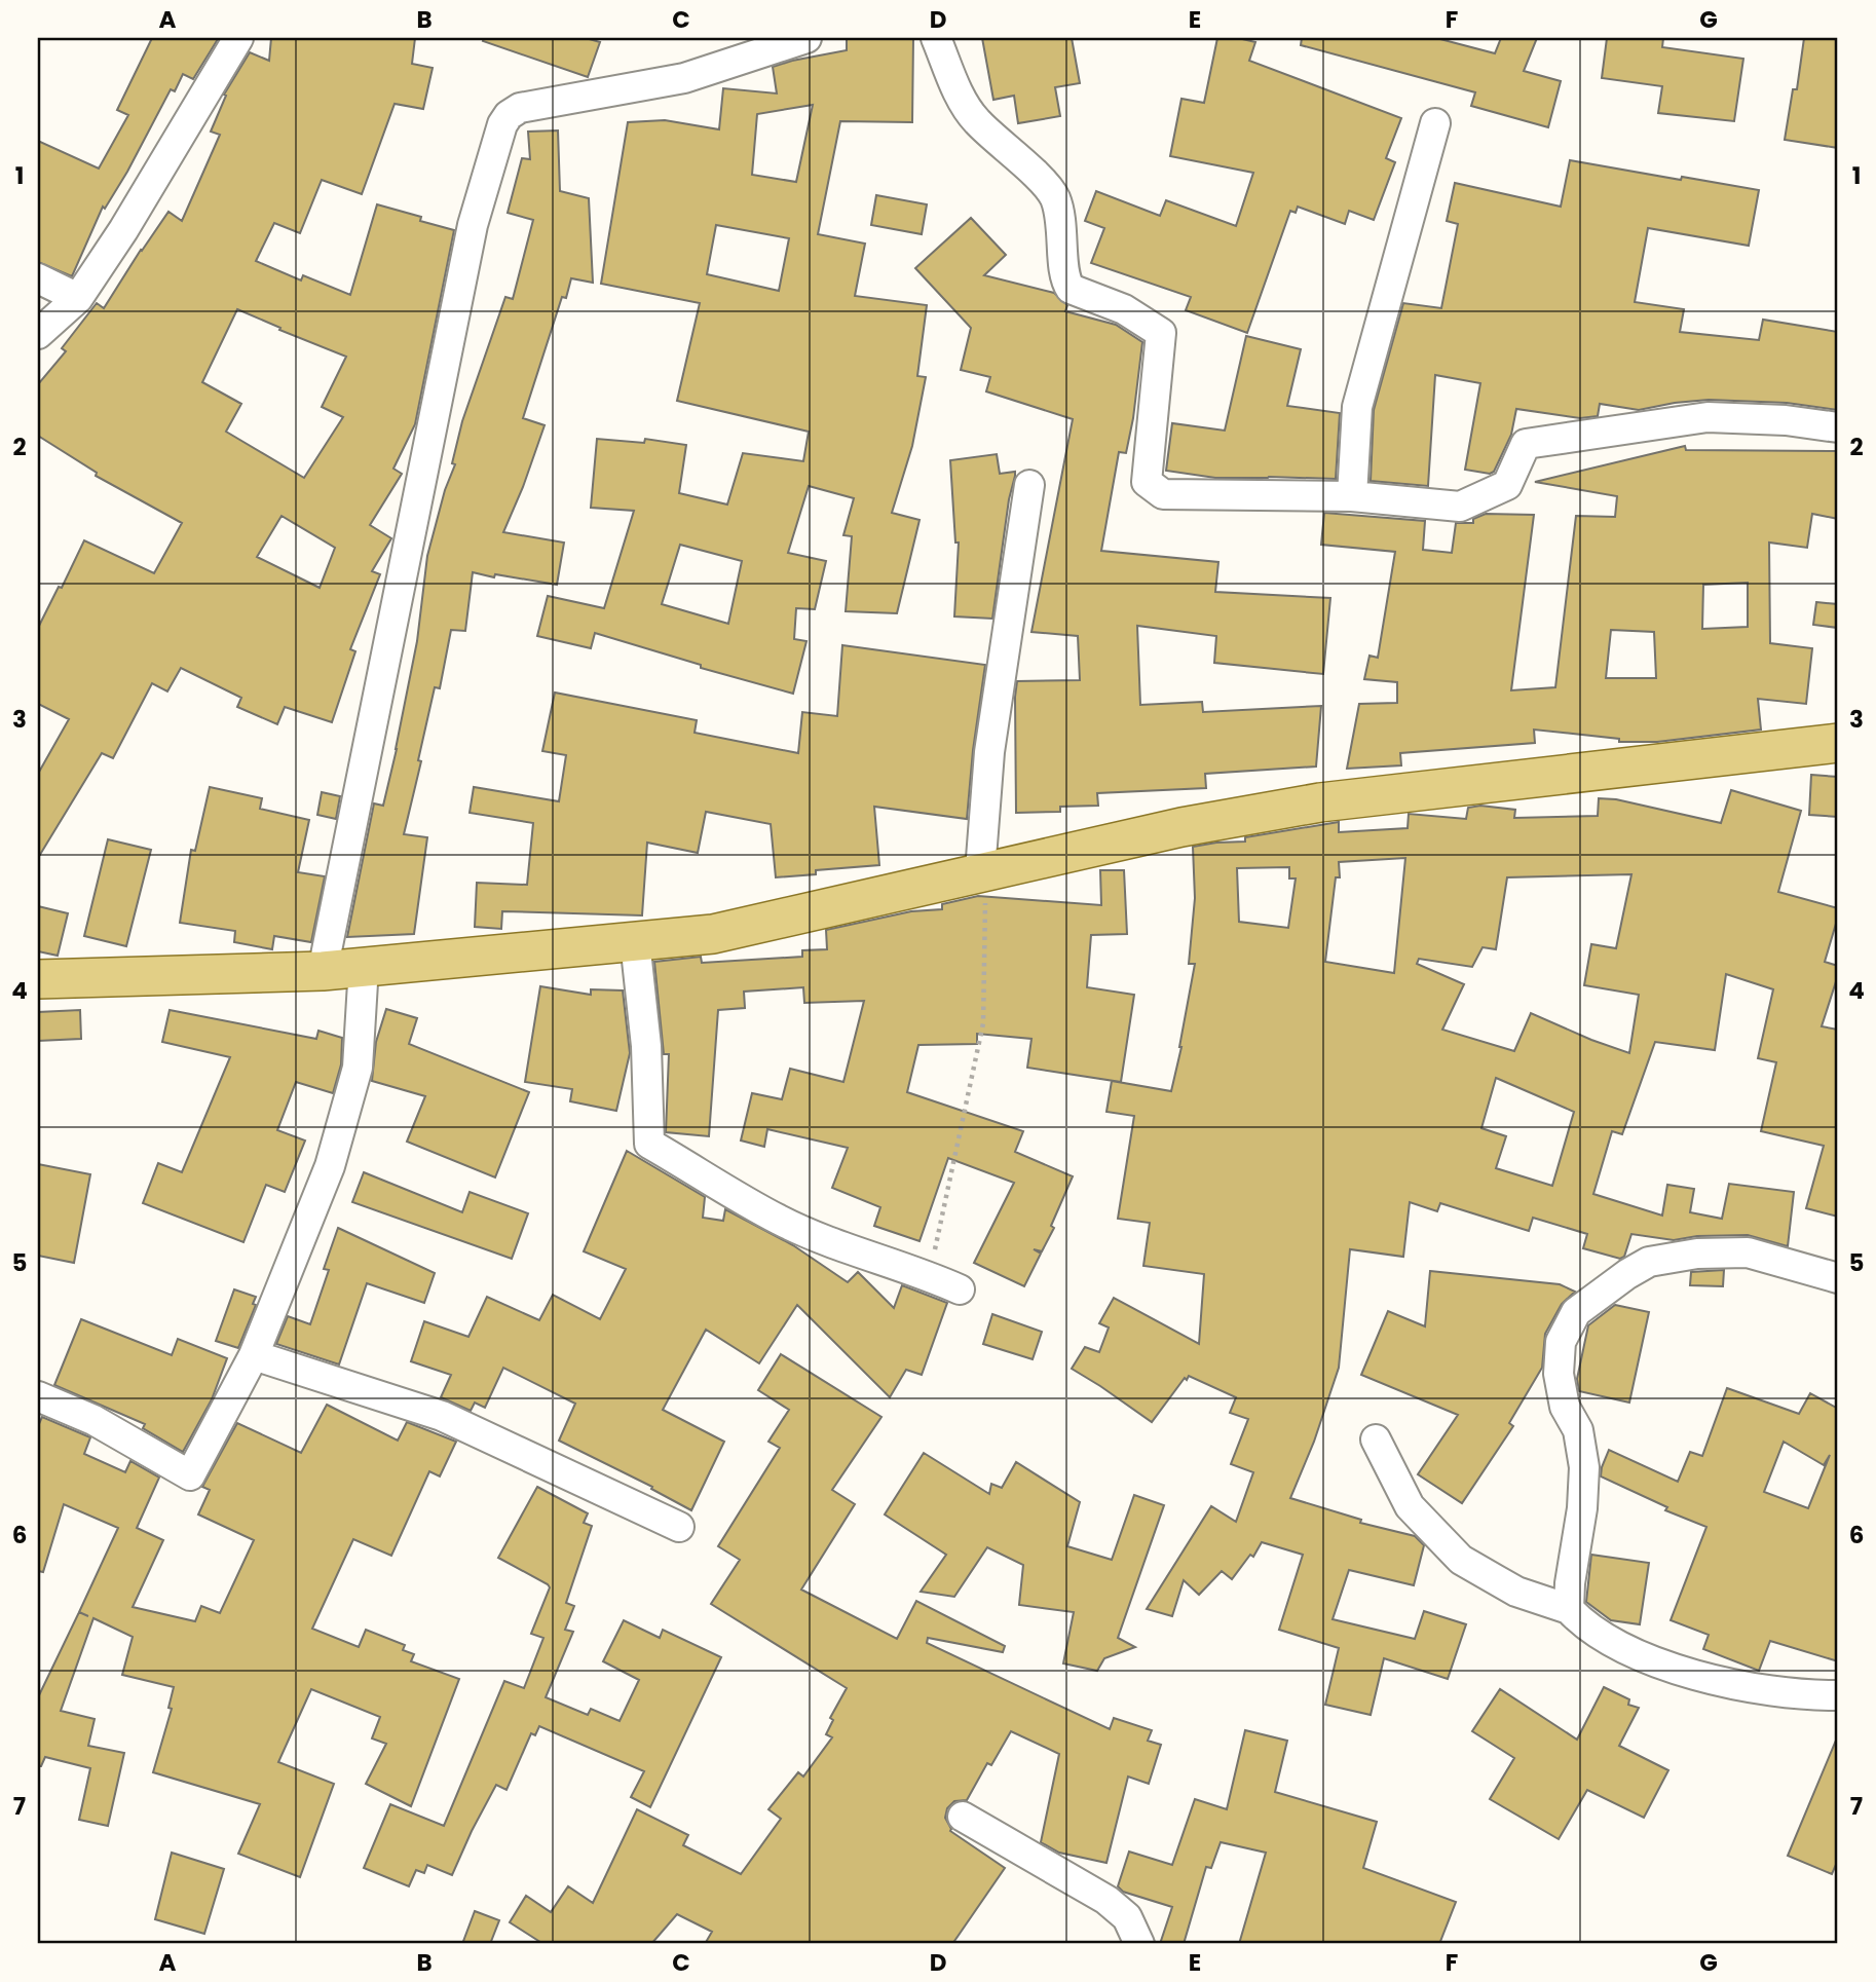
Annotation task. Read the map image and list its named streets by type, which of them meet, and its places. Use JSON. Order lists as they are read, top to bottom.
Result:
{
  "grid": {
    "columns": [
      "A",
      "B",
      "C",
      "D",
      "E",
      "F",
      "G"
    ],
    "rows": [
      "1",
      "2",
      "3",
      "4",
      "5",
      "6",
      "7"
    ]
  }
}
